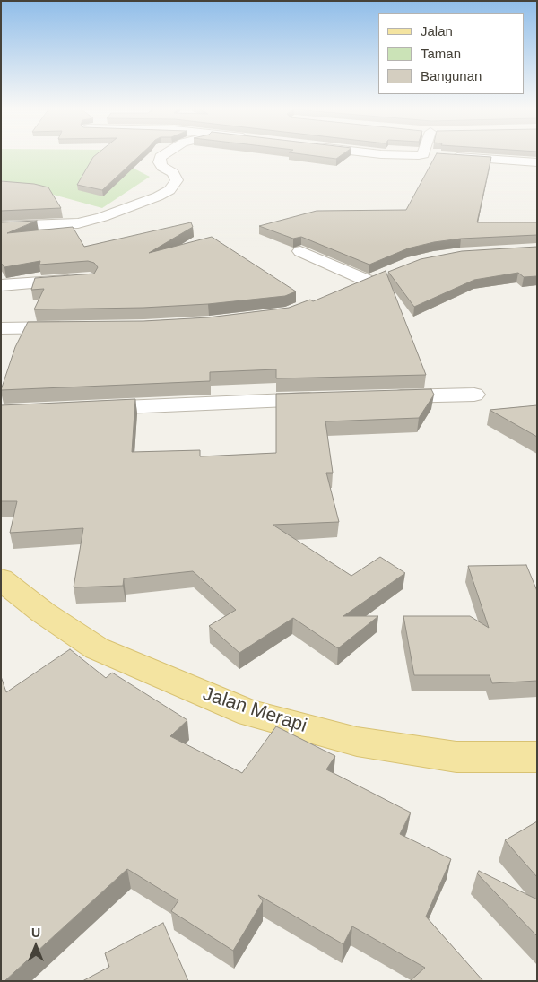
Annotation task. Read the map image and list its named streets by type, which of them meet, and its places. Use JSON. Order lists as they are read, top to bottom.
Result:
{
  "streets": {
    "main road": ["Jalan Merapi"]
  },
  "legend": ["Jalan", "Taman", "Bangunan"],
  "north": "top"
}
